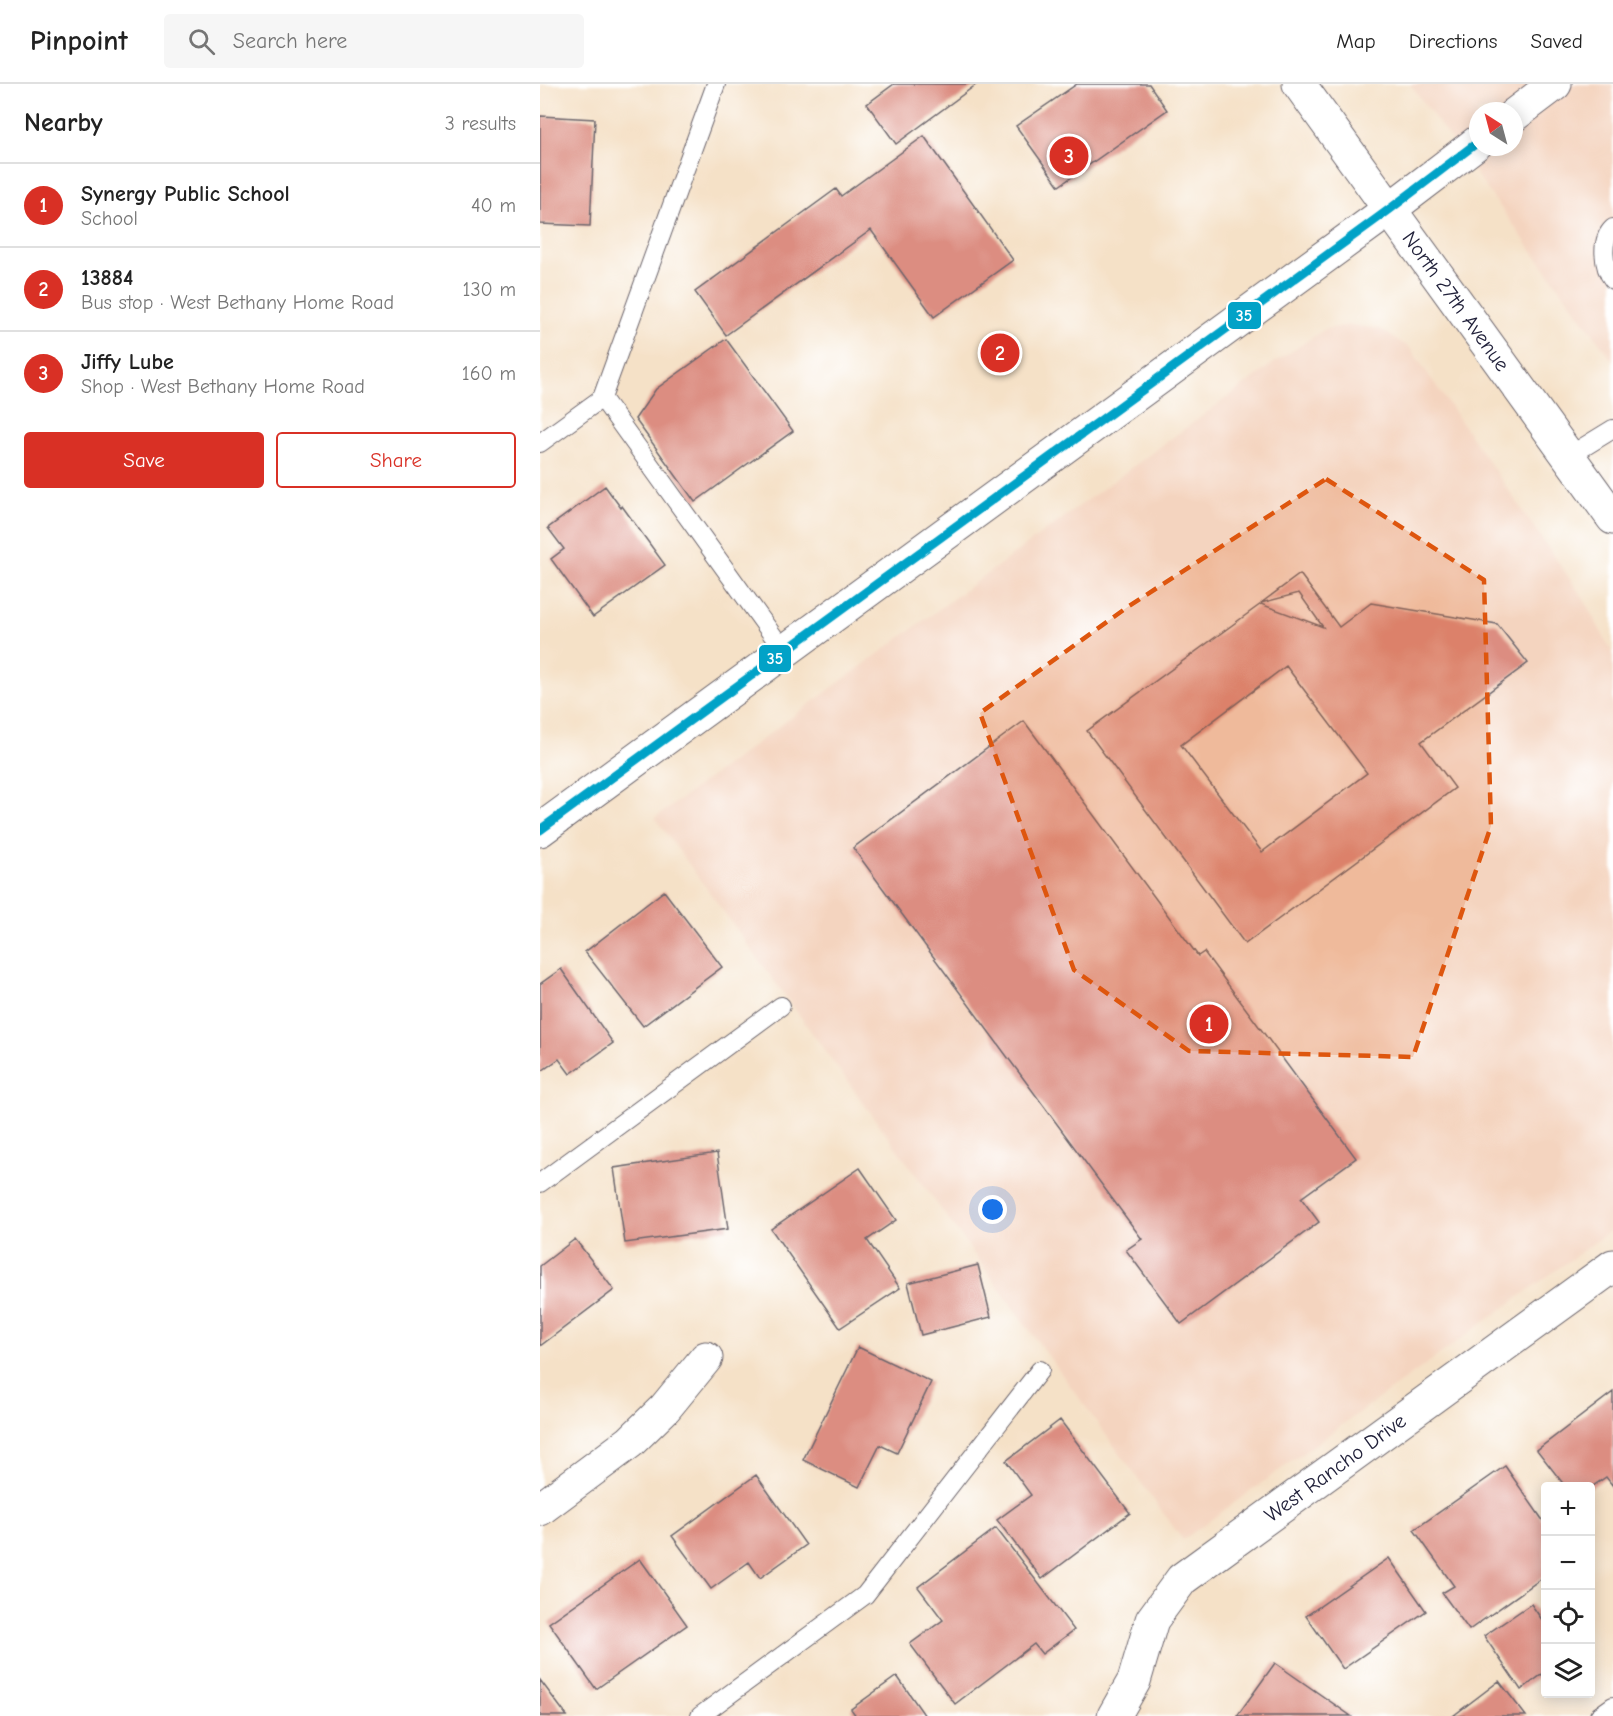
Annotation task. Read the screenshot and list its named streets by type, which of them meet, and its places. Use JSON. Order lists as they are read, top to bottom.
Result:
{
  "streets": {
    "main road": ["North 27th Avenue", "West Rancho Drive"]
  },
  "lines": ["transit line 35"],
  "north": "top left",
  "page": {
    "header": "Pinpoint",
    "search": "Search here",
    "nav": ["Map", "Directions", "Saved"],
    "heading": ["Nearby", "3 results"],
    "pins": ["3", "2", "1"],
    "list": [
      {
        "mark": "1",
        "name": "Synergy Public School",
        "note": "School",
        "value": "40 m"
      },
      {
        "mark": "2",
        "name": "13884",
        "note": "Bus stop · West Bethany Home Road",
        "value": "130 m"
      },
      {
        "mark": "3",
        "name": "Jiffy Lube",
        "note": "Shop · West Bethany Home Road",
        "value": "160 m"
      }
    ],
    "buttons": ["Save", "Share"],
    "map_buttons": ["+", "−"]
  }
}
